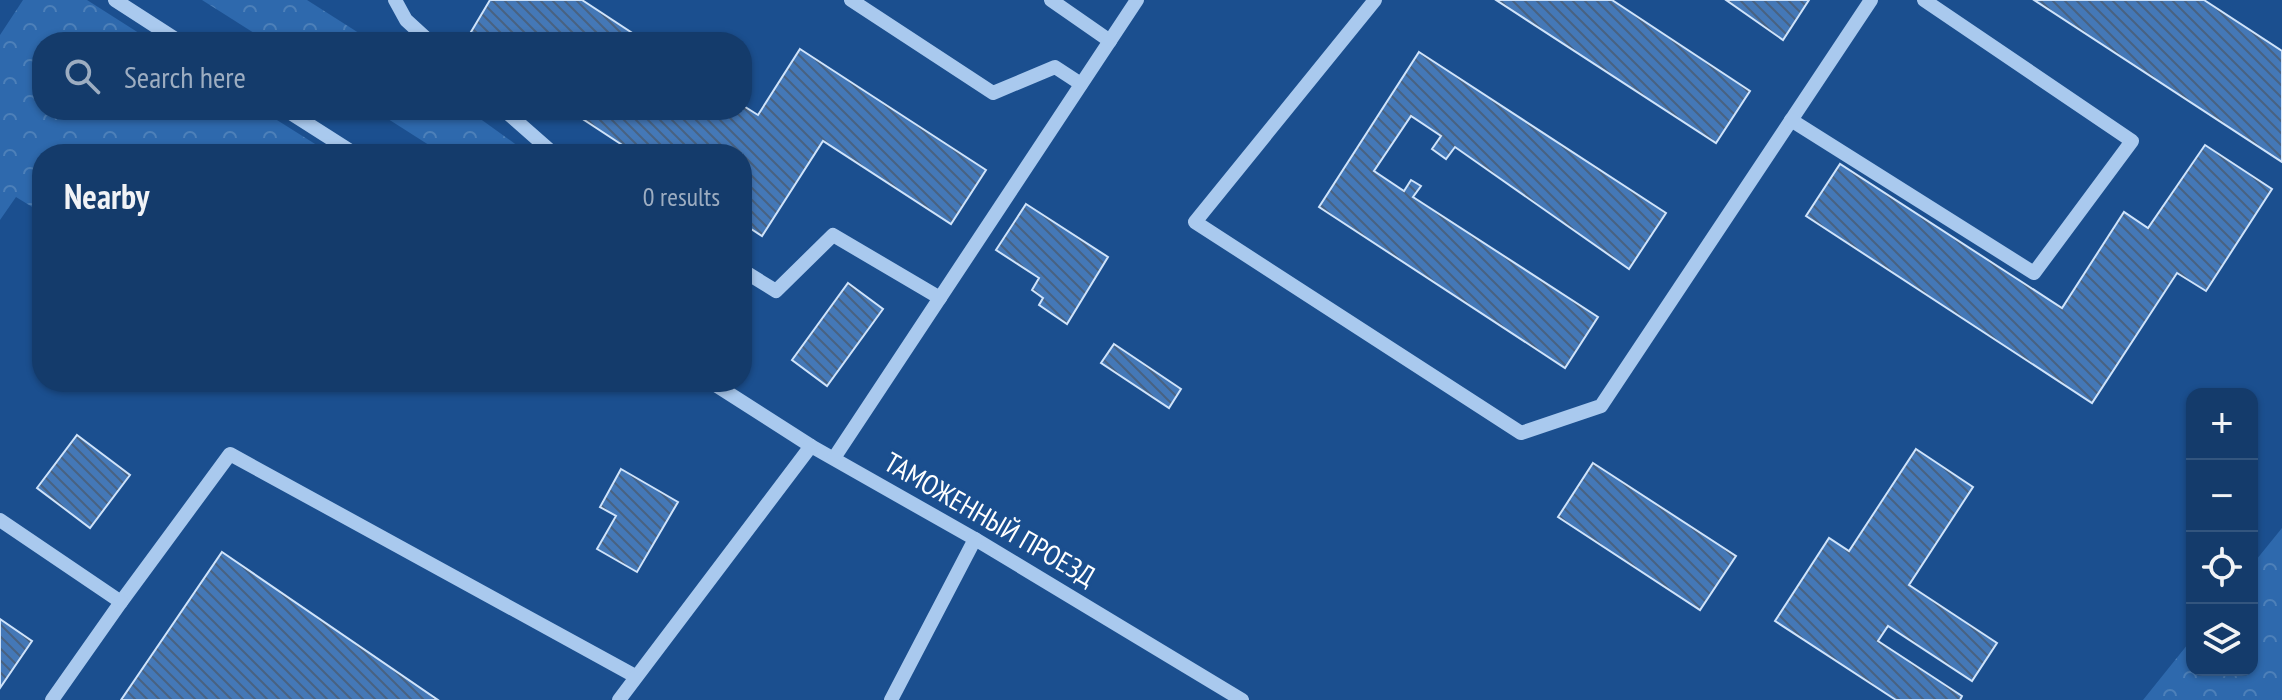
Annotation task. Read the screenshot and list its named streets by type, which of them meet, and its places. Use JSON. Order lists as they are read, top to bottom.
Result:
{
  "streets": {
    "street": ["ТАМОЖЕННЫЙ ПРОЕЗД"]
  },
  "page": {
    "search": "Search here",
    "heading": ["Nearby", "0 results"],
    "map_buttons": ["+", "−"]
  }
}
